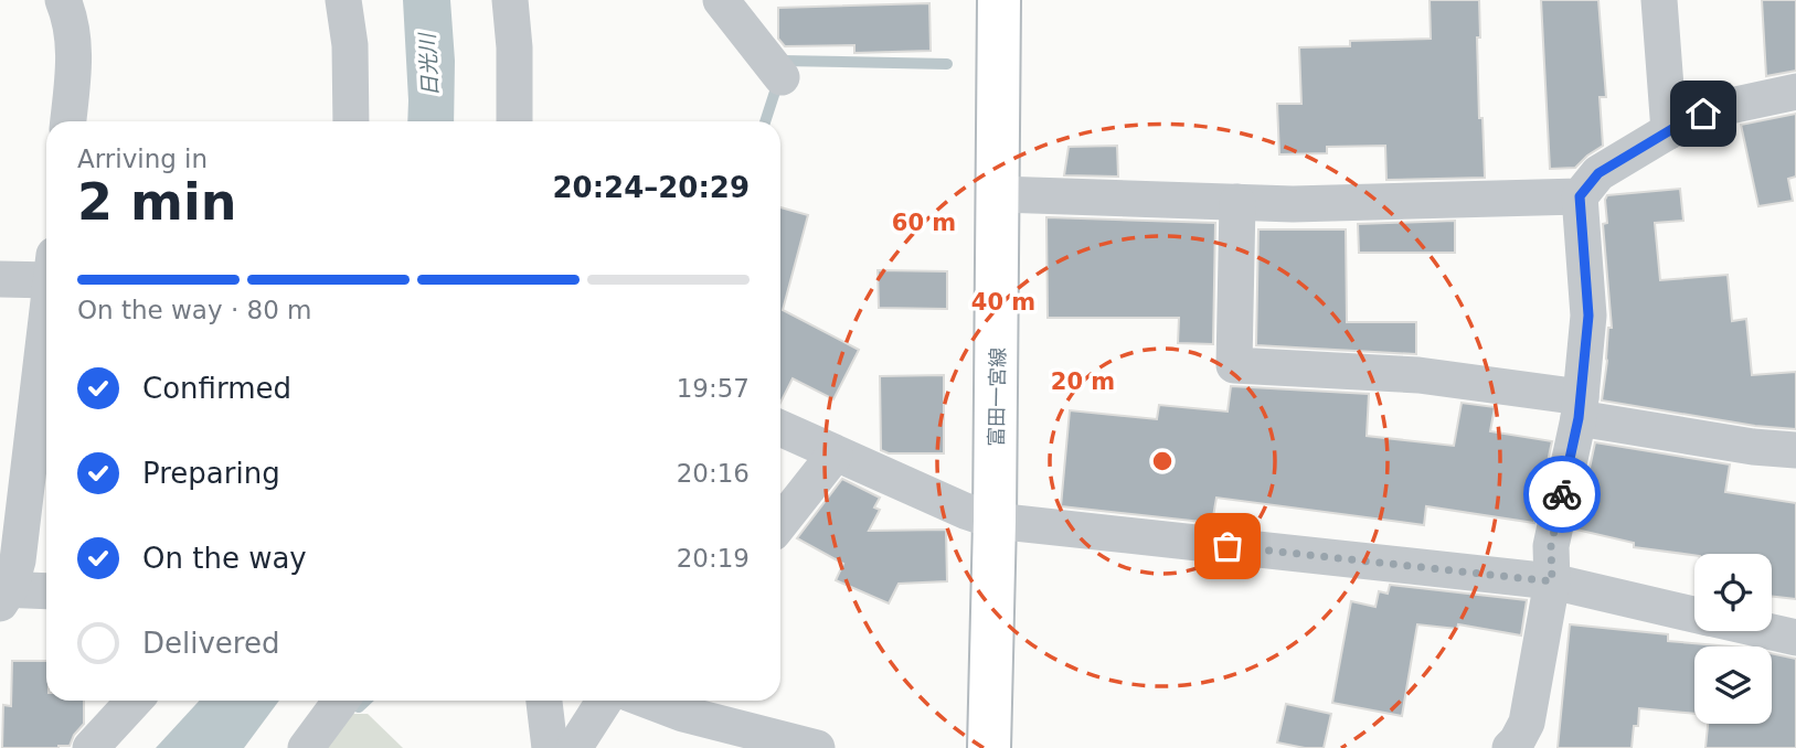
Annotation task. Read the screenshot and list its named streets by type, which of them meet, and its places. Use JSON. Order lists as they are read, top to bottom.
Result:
{
  "streets": {
    "main road": ["富田一宮線"]
  },
  "water": ["日光川"],
  "page": {
    "heading": ["2 min", "Arriving in", "20:24–20:29"],
    "bar": "On the way · 80 m",
    "list": [
      ["Confirmed", "19:57"],
      ["Preparing", "20:16"],
      ["On the way", "20:19"],
      "Delivered"
    ]
  },
  "rings": ["60 m", "40 m", "20 m"]
}
